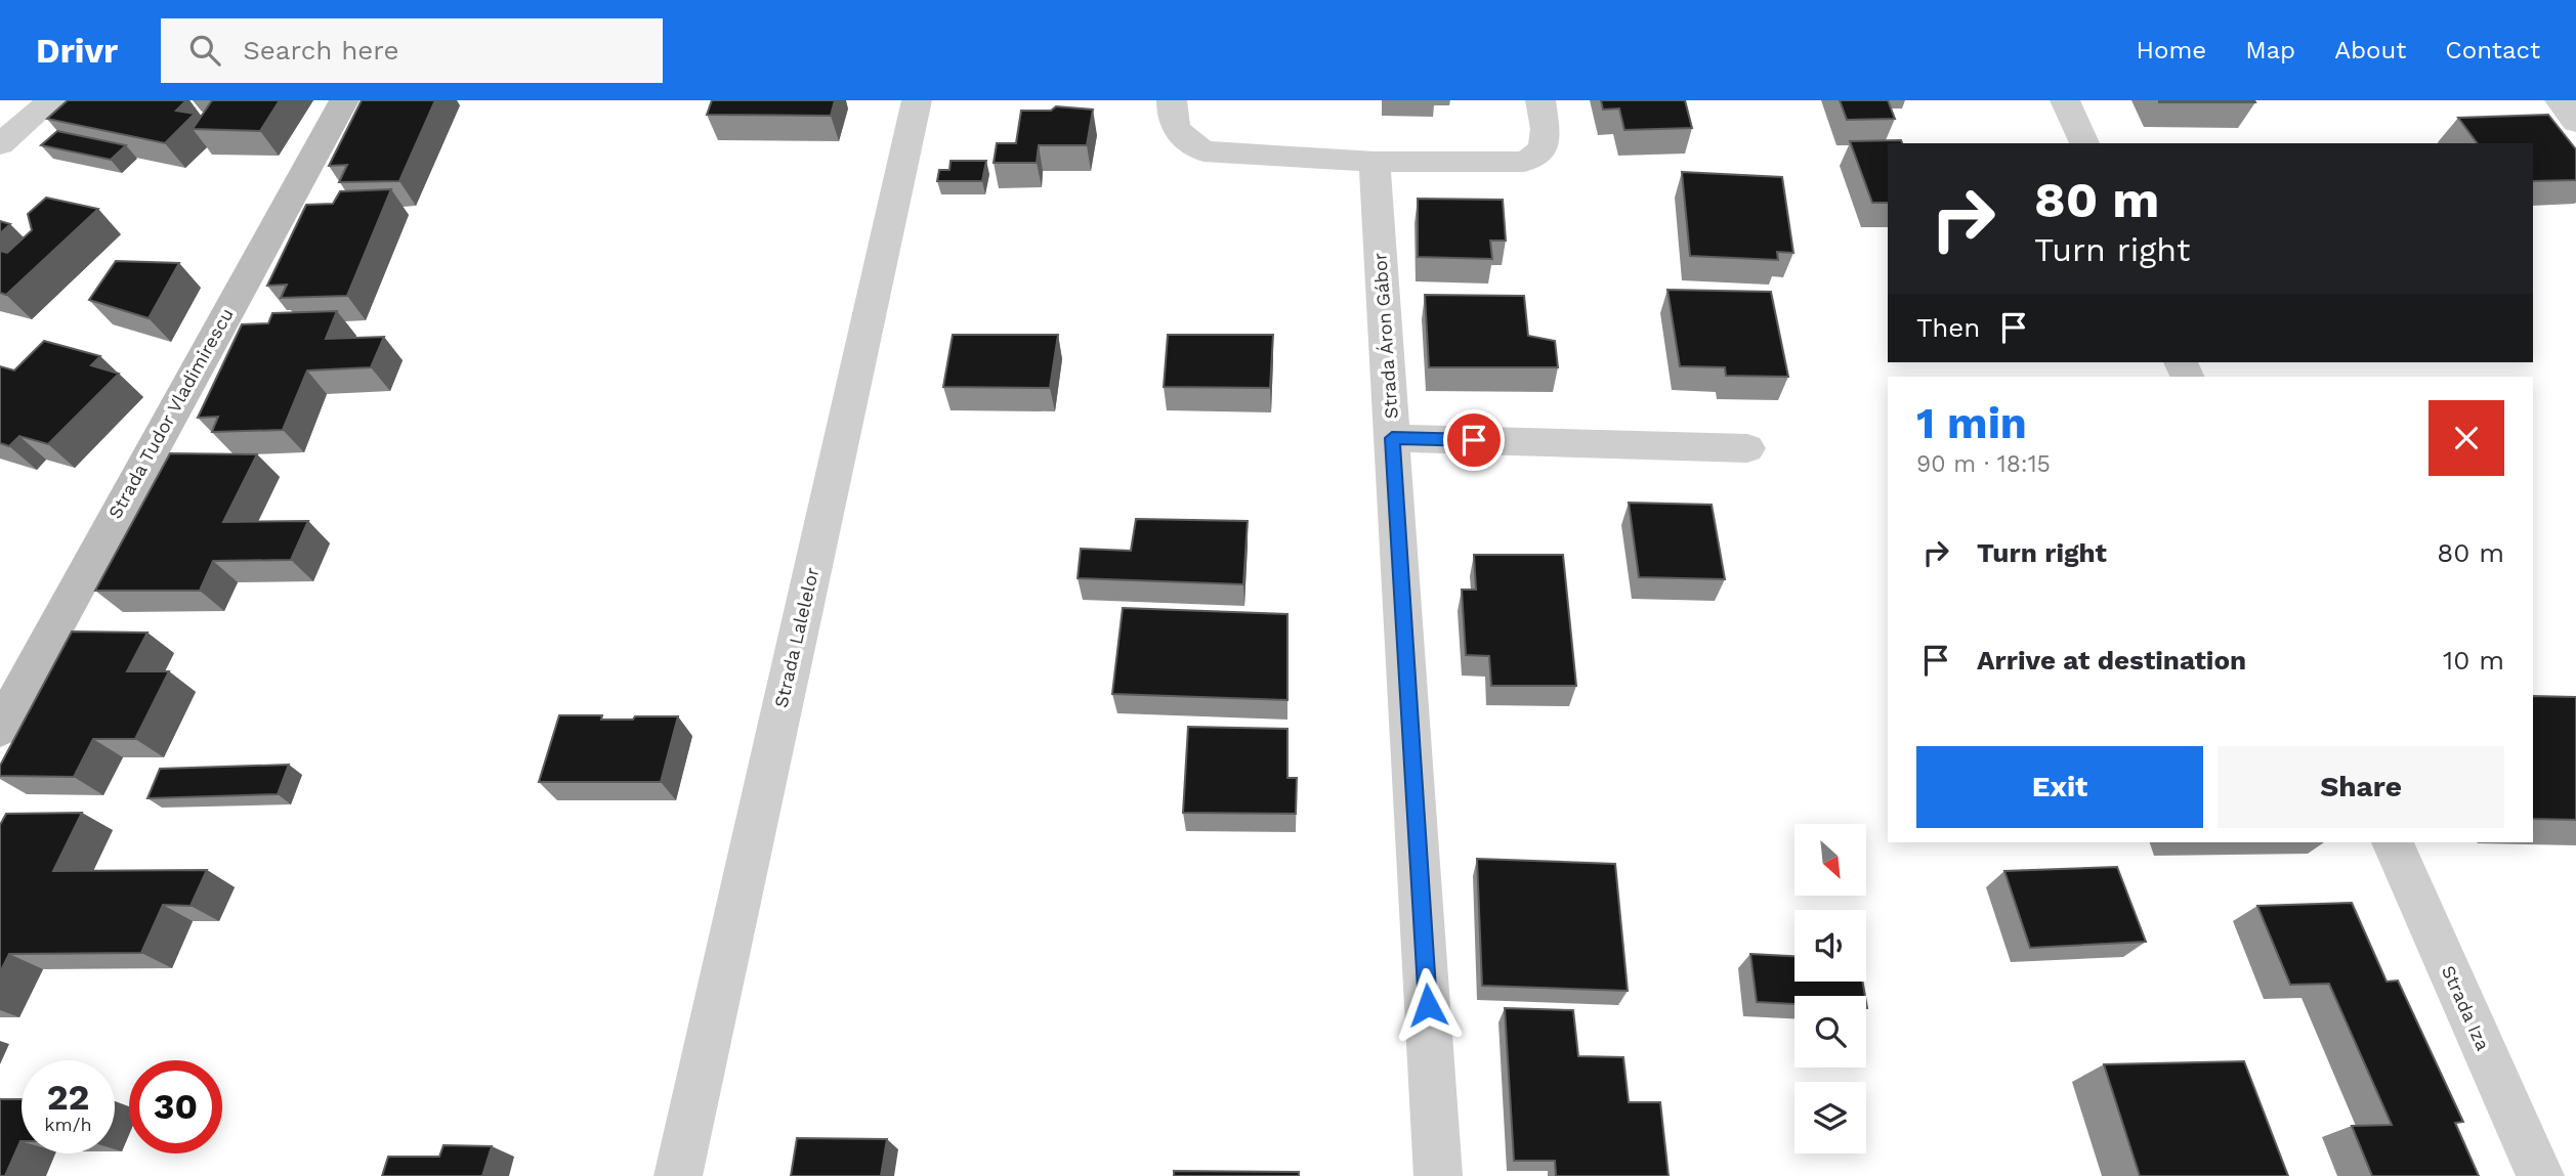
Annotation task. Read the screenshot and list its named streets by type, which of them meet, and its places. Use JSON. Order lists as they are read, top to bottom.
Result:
{
  "streets": {
    "street": [
      "Strada Áron Gábor",
      "Strada Tudor Vladimirescu",
      "Strada Lalelelor",
      "Strada Iza"
    ]
  },
  "north": "bottom right",
  "page": {
    "header": "Drivr",
    "search": "Search here",
    "nav": [
      "Home",
      "Map",
      "About",
      "Contact"
    ],
    "turn": ["80 m", "Turn right"],
    "then": "Then",
    "heading": ["1 min", "90 m · 18:15"],
    "list": [
      {
        "name": "Turn right",
        "value": "80 m"
      },
      {
        "name": "Arrive at destination",
        "value": "10 m"
      }
    ],
    "buttons": ["Exit", "Share"],
    "speed": "22 km/h",
    "limit": "30"
  }
}
